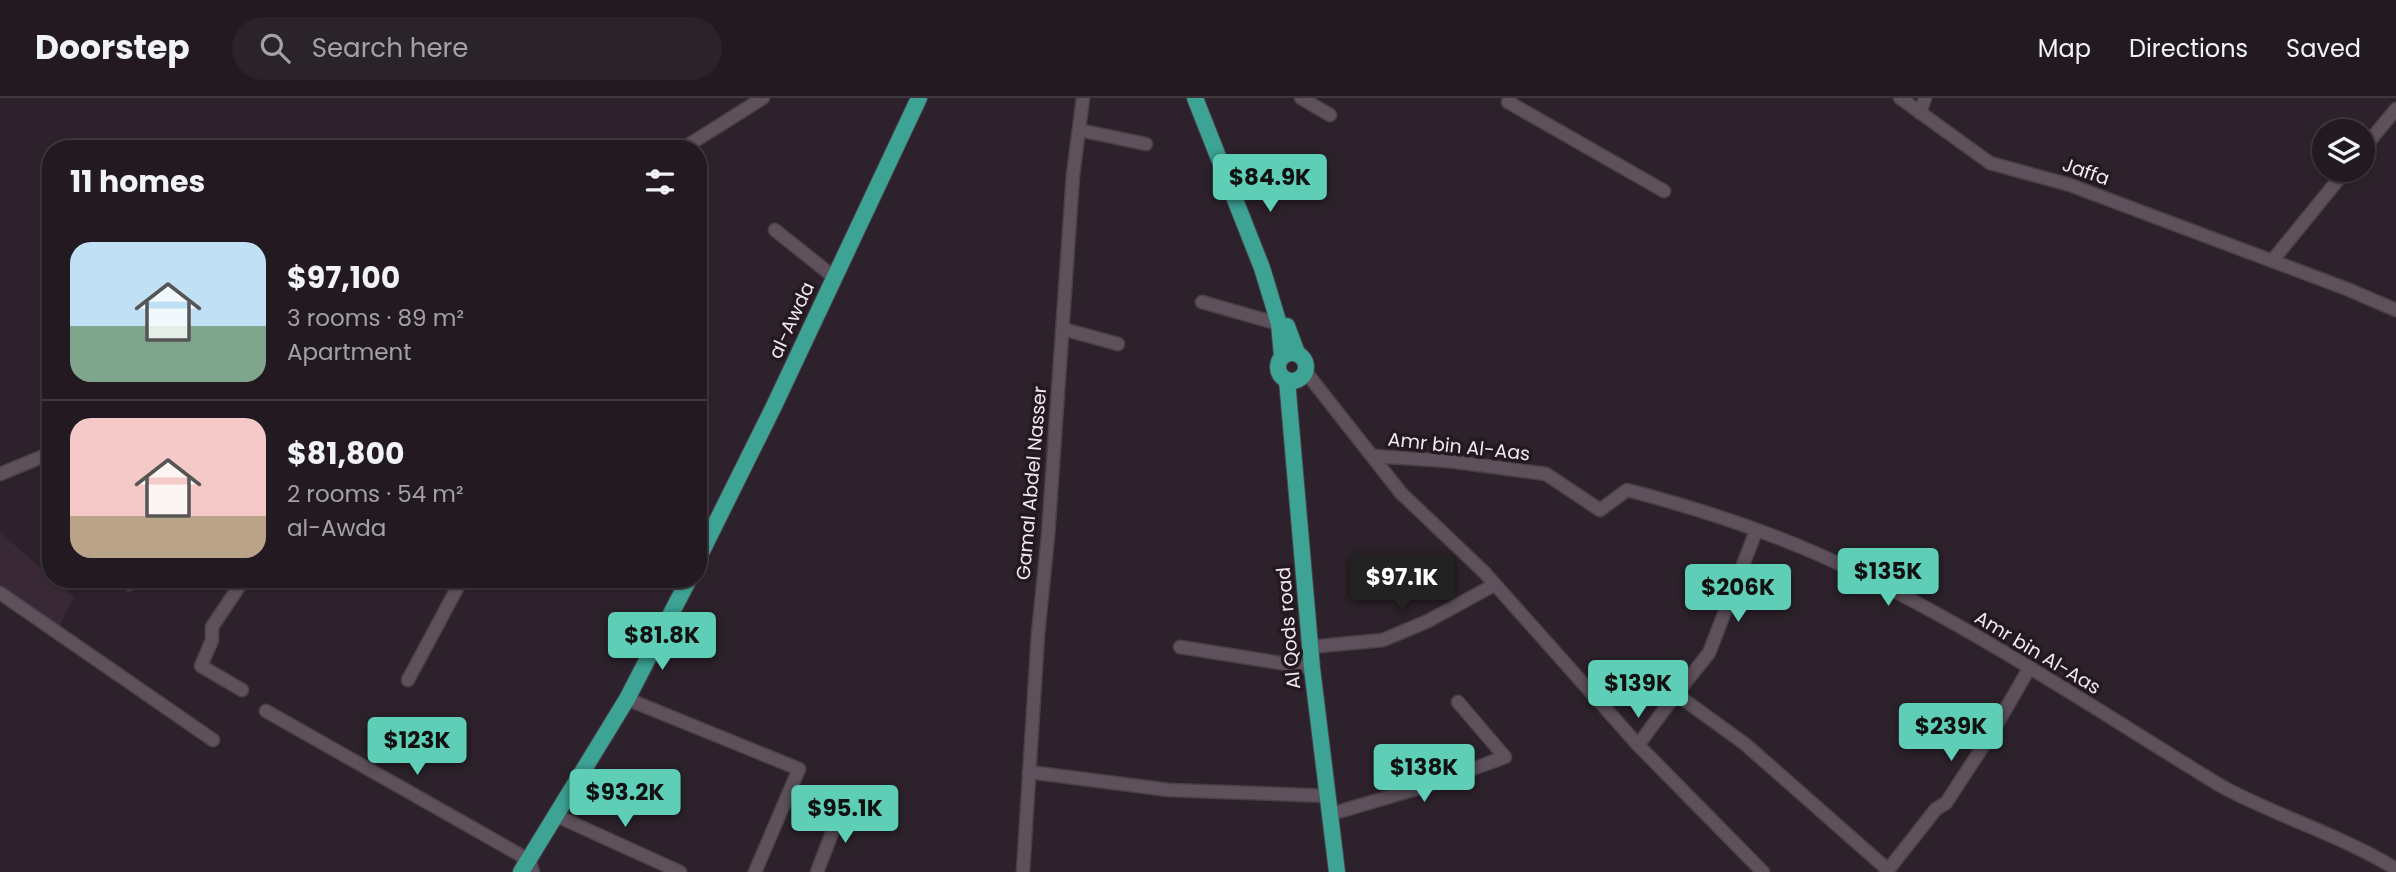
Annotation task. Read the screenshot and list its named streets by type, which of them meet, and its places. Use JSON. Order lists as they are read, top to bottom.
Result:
{
  "streets": {
    "main road": ["al-Awda", "Al Qods road"],
    "street": ["Jaffa", "Amr bin Al-Aas", "Gamal Abdel Nasser"]
  },
  "page": {
    "header": "Doorstep",
    "search": "Search here",
    "nav": ["Map", "Directions", "Saved"],
    "heading": "11 homes",
    "price": [
      "$84.9K",
      "$135K",
      "$97.1K",
      "$206K",
      "$81.8K",
      "$139K",
      "$239K",
      "$123K",
      "$138K",
      "$93.2K",
      "$95.1K"
    ],
    "list": [
      {
        "name": "$97,100",
        "note": "3 rooms · 89 m² · Apartment"
      },
      {
        "name": "$81,800",
        "note": "2 rooms · 54 m² · al-Awda"
      }
    ]
  }
}
